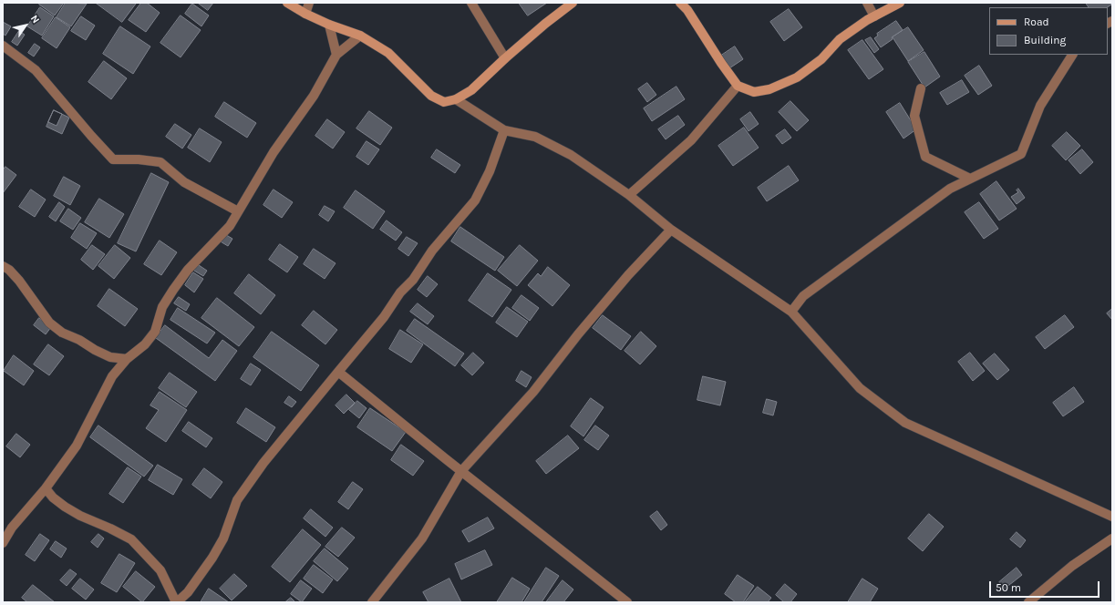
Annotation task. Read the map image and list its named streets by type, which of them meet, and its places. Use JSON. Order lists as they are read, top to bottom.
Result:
{
  "legend": ["Road", "Building"],
  "scale_bar": "50 m",
  "north": "top right"
}
